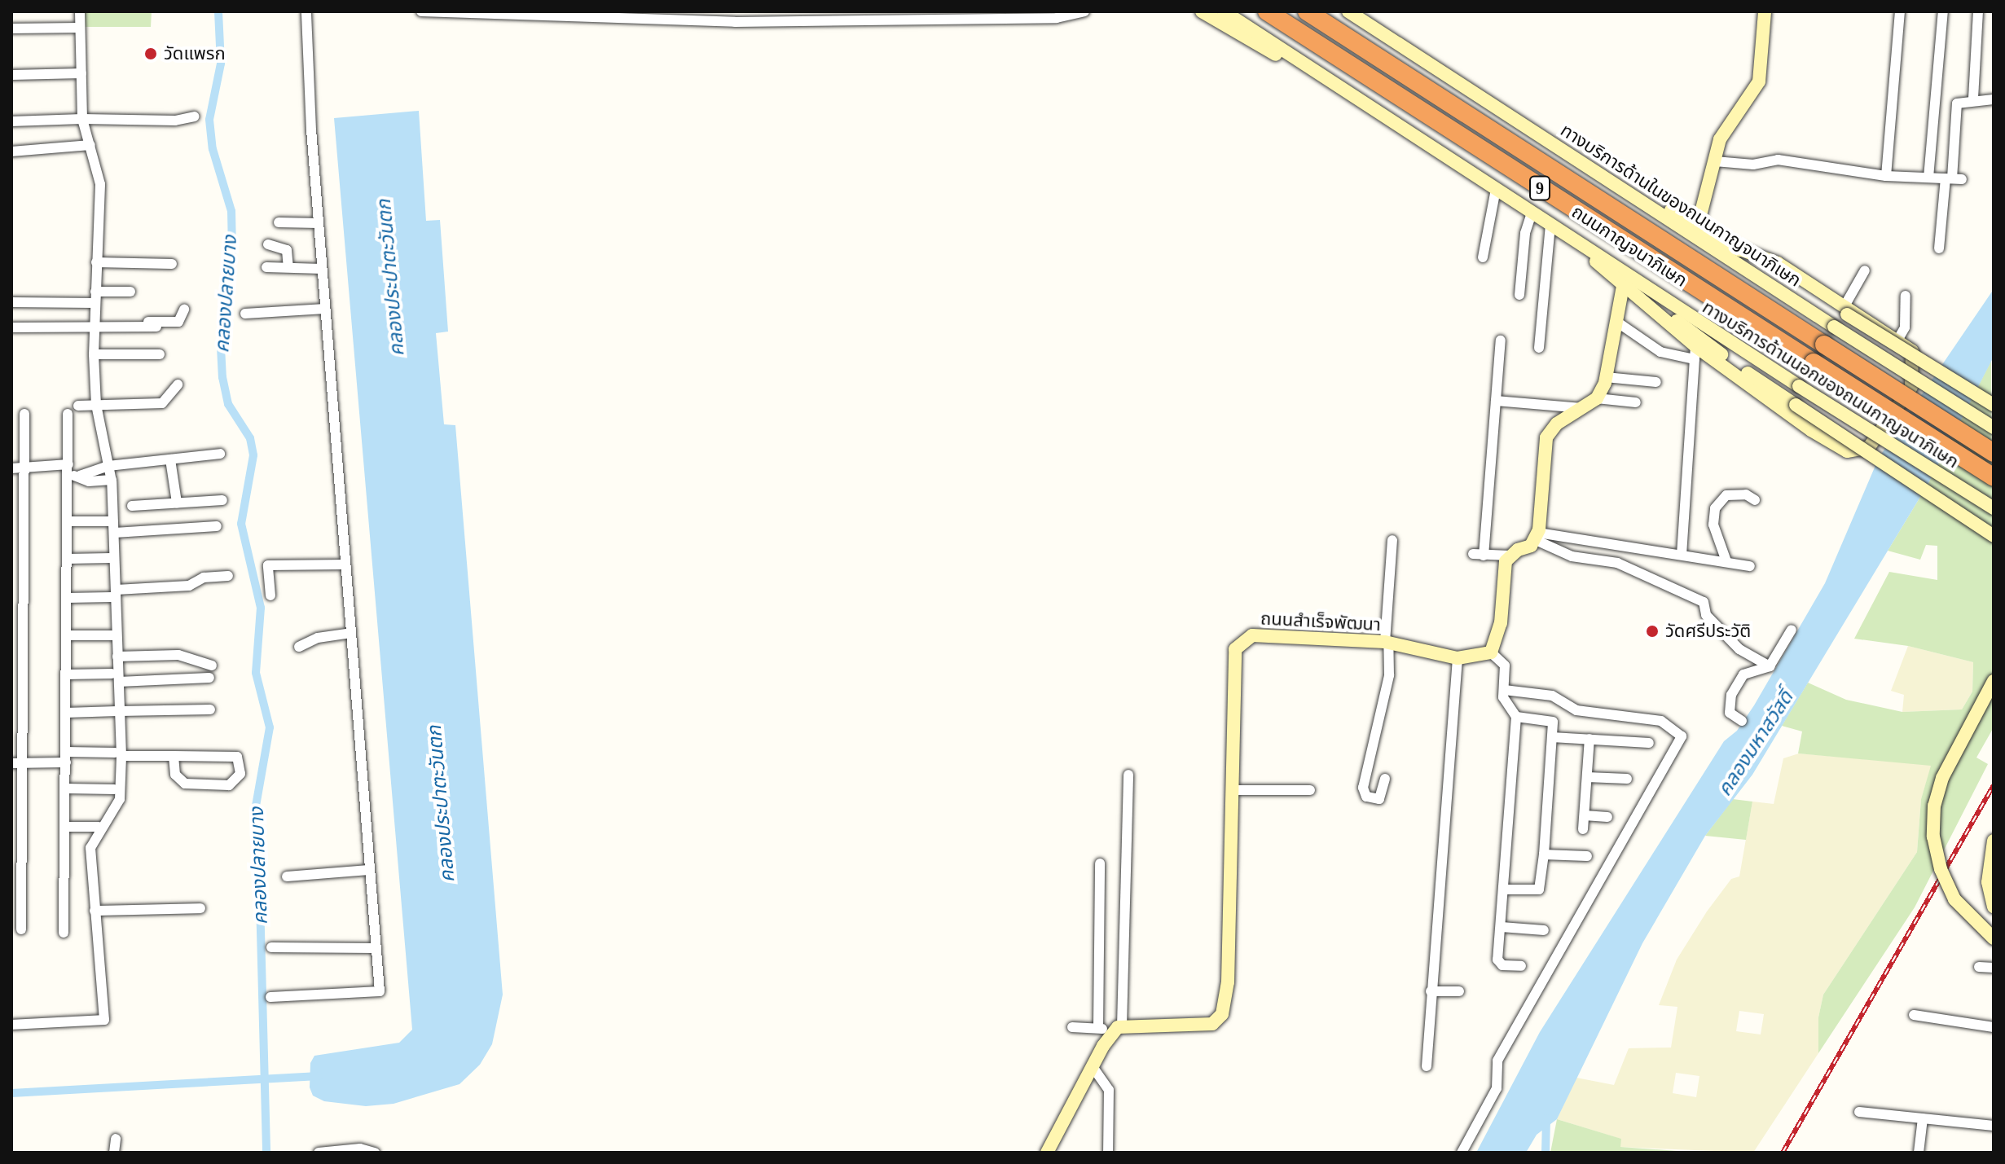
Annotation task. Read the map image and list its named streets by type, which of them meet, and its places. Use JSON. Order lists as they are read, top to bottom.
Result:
{
  "streets": {
    "highway": ["9", "ถนนกาญจนาภิเษก"],
    "main road": ["ทางบริการด้านในของถนนกาญจนาภิเษก", "ทางบริการด้านนอกของถนนกาญจนาภิเษก", "ถนนสำเร็จพัฒนา"]
  },
  "water": ["คลองประปาตะวันตก", "คลองปลายบาง", "คลองมหาสวัสดิ์"],
  "places": ["วัดแพรก", "วัดศรีประวัติ"]
}
